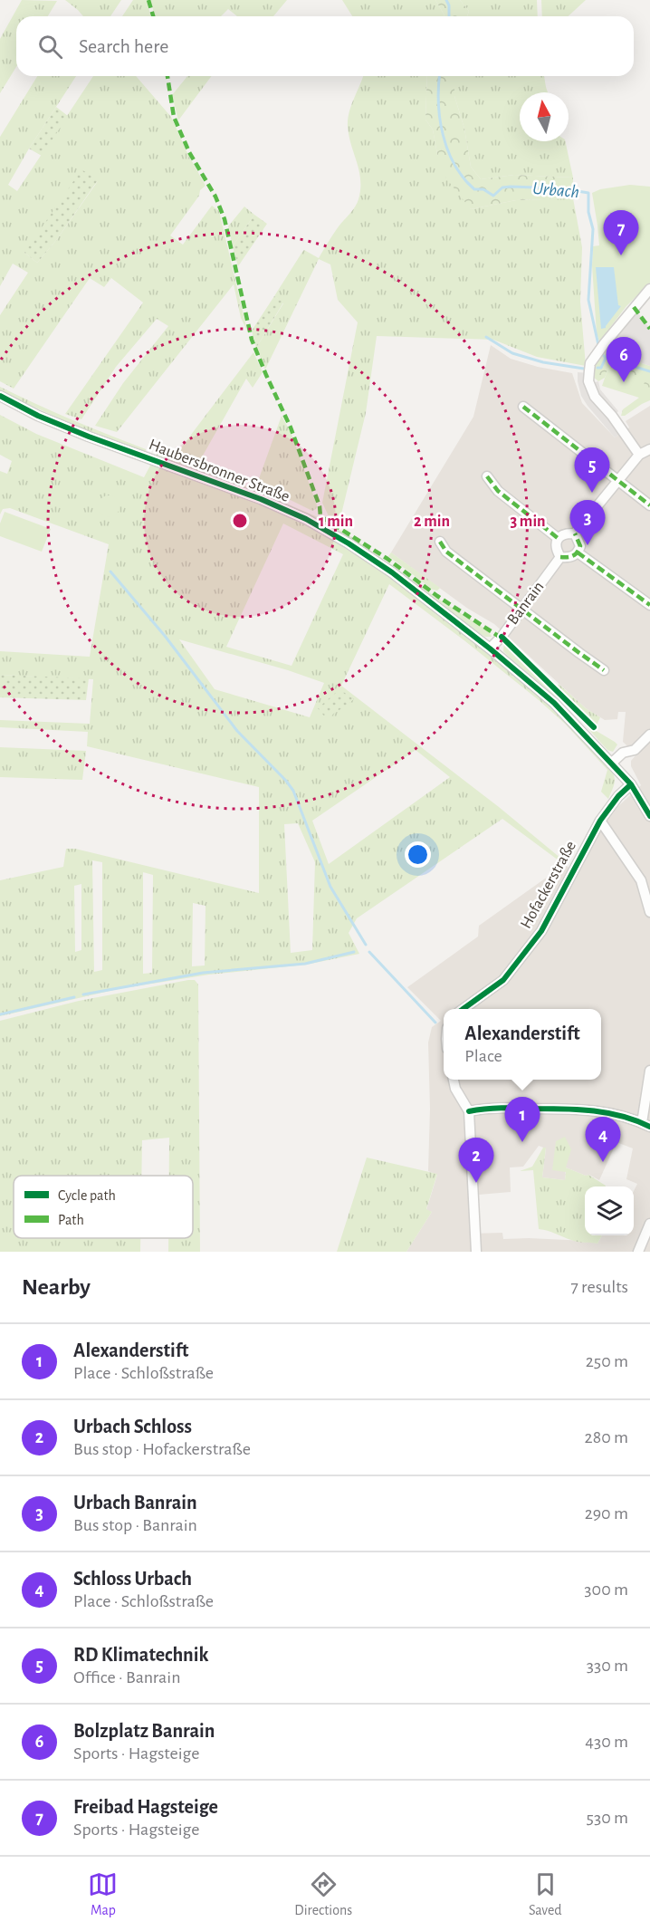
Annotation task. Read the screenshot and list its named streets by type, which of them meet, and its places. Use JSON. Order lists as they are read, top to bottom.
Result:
{
  "streets": {
    "street": ["Haubersbronner Straße", "Banrain", "Hofackerstraße"]
  },
  "crossings": [
    ["Haubersbronner Straße", "Banrain"],
    ["Haubersbronner Straße", "Hofackerstraße"]
  ],
  "water": ["Urbach"],
  "legend": ["Cycle path", "Path"],
  "north": "top",
  "page": {
    "search": "Search here",
    "pins": [
      "7",
      "6",
      "5",
      "3",
      "1",
      "4",
      "2"
    ],
    "popup": ["Alexanderstift", "Place"],
    "heading": ["Nearby", "7 results"],
    "list": [
      {
        "mark": "1",
        "name": "Alexanderstift",
        "note": "Place · Schloßstraße",
        "value": "250 m"
      },
      {
        "mark": "2",
        "name": "Urbach Schloss",
        "note": "Bus stop · Hofackerstraße",
        "value": "280 m"
      },
      {
        "mark": "3",
        "name": "Urbach Banrain",
        "note": "Bus stop · Banrain",
        "value": "290 m"
      },
      {
        "mark": "4",
        "name": "Schloss Urbach",
        "note": "Place · Schloßstraße",
        "value": "300 m"
      },
      {
        "mark": "5",
        "name": "RD Klimatechnik",
        "note": "Office · Banrain",
        "value": "330 m"
      },
      {
        "mark": "6",
        "name": "Bolzplatz Banrain",
        "note": "Sports · Hagsteige",
        "value": "430 m"
      },
      {
        "mark": "7",
        "name": "Freibad Hagsteige",
        "note": "Sports · Hagsteige",
        "value": "530 m"
      }
    ],
    "nav": ["Map", "Directions", "Saved"]
  },
  "rings": ["1 min", "2 min", "3 min"]
}
